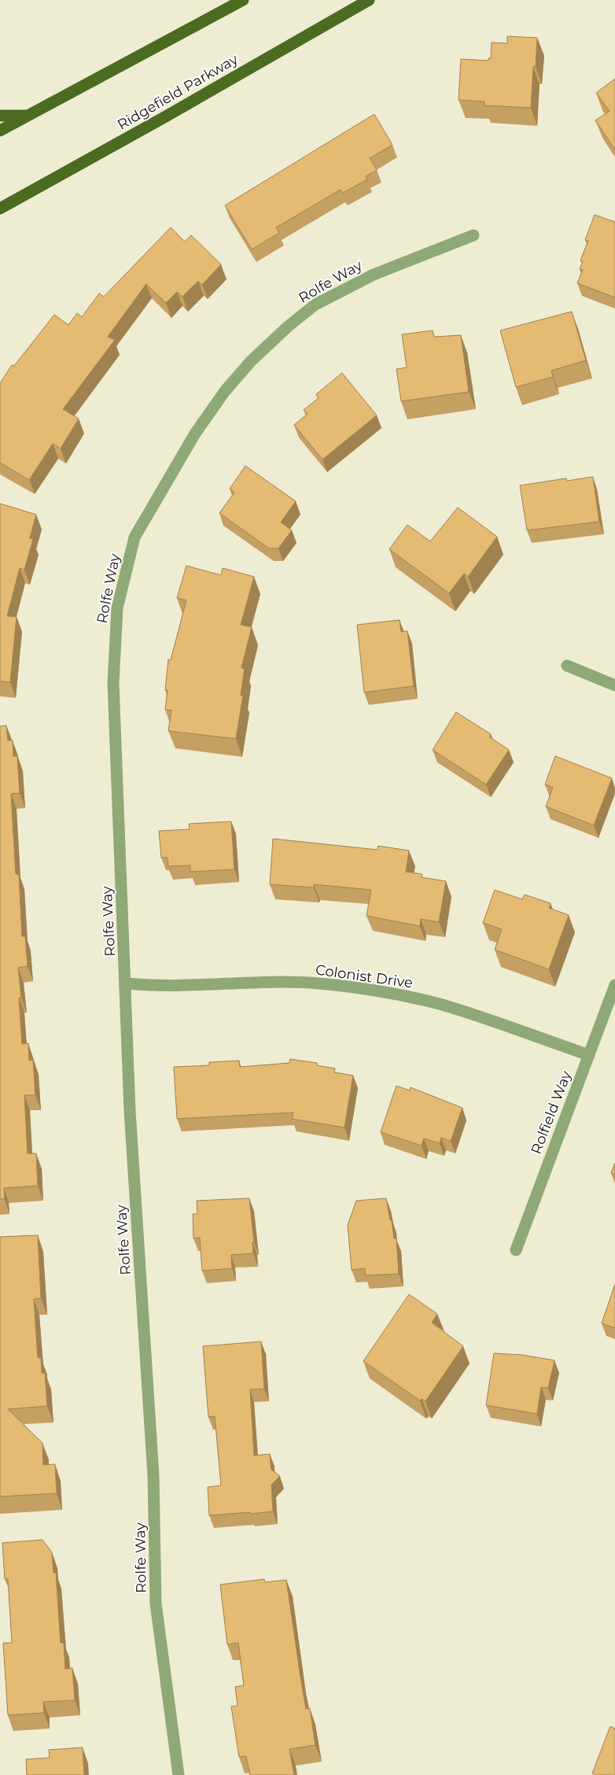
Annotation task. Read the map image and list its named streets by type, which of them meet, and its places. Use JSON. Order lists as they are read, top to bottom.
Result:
{
  "streets": {
    "main road": ["Ridgefield Parkway"],
    "street": ["Rolfe Way", "Colonist Drive", "Rolfield Way"]
  },
  "crossings": [
    ["Rolfe Way", "Colonist Drive"],
    ["Colonist Drive", "Rolfield Way"]
  ]
}
